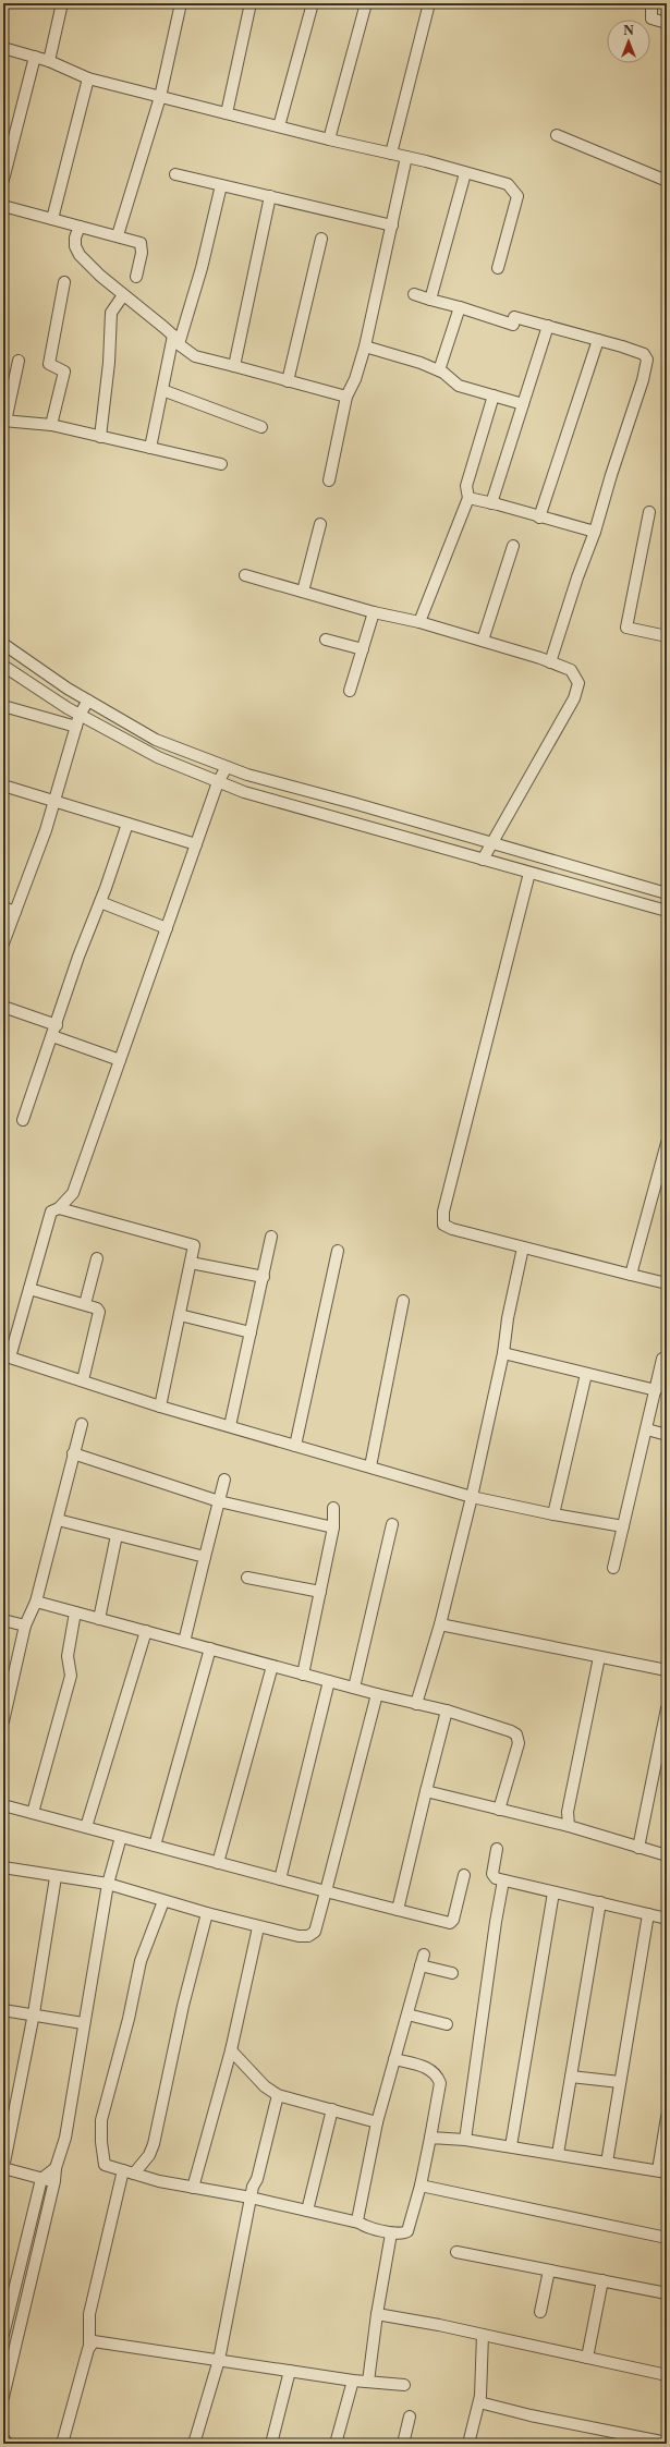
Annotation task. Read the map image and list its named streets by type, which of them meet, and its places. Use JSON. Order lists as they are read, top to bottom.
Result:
{
  "north": "top"
}
